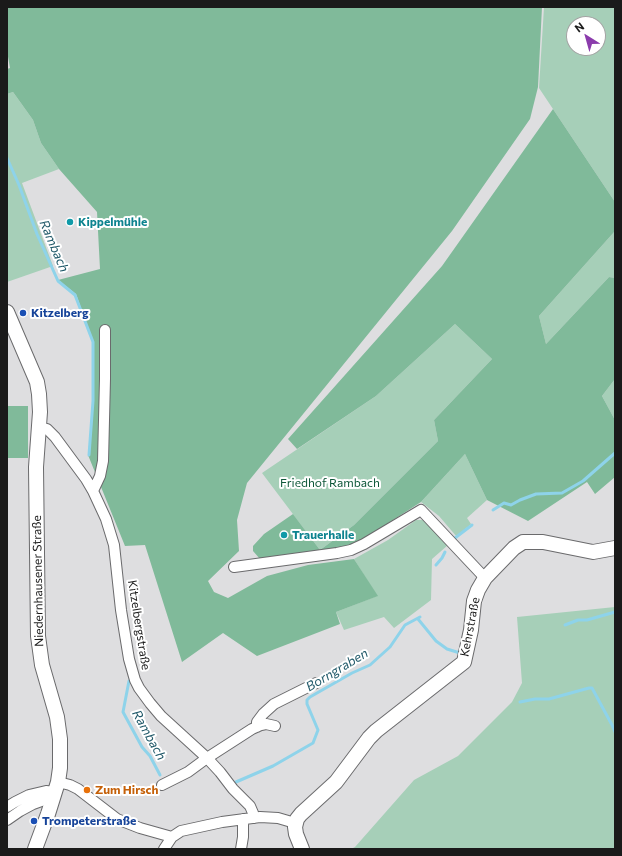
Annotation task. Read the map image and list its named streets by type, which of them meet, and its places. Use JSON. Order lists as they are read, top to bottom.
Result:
{
  "streets": {
    "main road": ["Niedernhausener Straße", "Kehrstraße"],
    "street": ["Kitzelbergstraße"]
  },
  "crossings": [
    ["Niedernhausener Straße", "Kitzelbergstraße"]
  ],
  "water": ["Rambach", "Borngraben"],
  "parks": ["Friedhof Rambach"],
  "places": [
    "Kippelmühle",
    "Kitzelberg",
    "Trauerhalle",
    "Zum Hirsch",
    "Trompeterstraße"
  ],
  "north": "top left"
}
